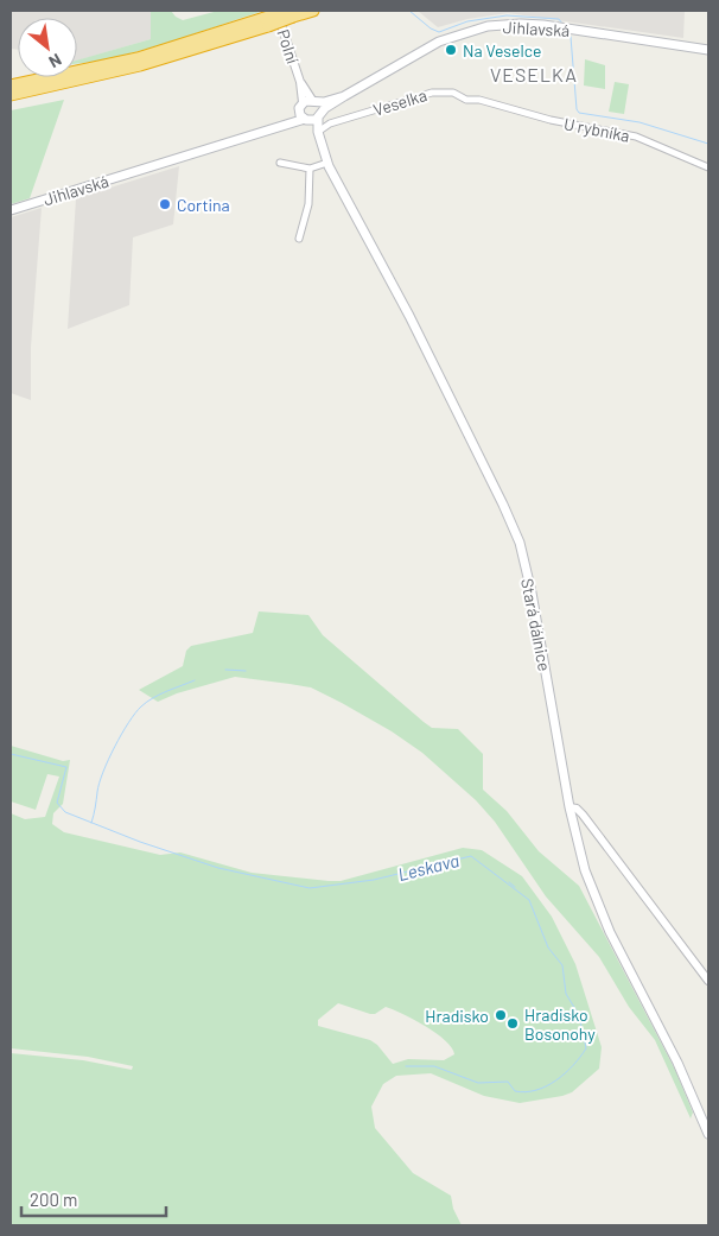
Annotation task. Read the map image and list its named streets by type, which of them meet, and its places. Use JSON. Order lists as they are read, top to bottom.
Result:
{
  "streets": {
    "main road": ["Jihlavská", "Stará dálnice"],
    "street": ["Polní", "Veselka", "U rybníka"]
  },
  "crossings": [
    ["Jihlavská", "Polní"],
    ["Jihlavská", "Stará dálnice"],
    ["Polní", "Stará dálnice"],
    ["Veselka", "U rybníka"],
    ["Veselka", "Stará dálnice"]
  ],
  "districts": ["VESELKA"],
  "water": ["Leskava"],
  "places": [
    "Na Veselce",
    "Cortina",
    "Hradisko",
    "Hradisko Bosonohy"
  ],
  "scale_bar": "200 m",
  "north": "bottom right"
}
